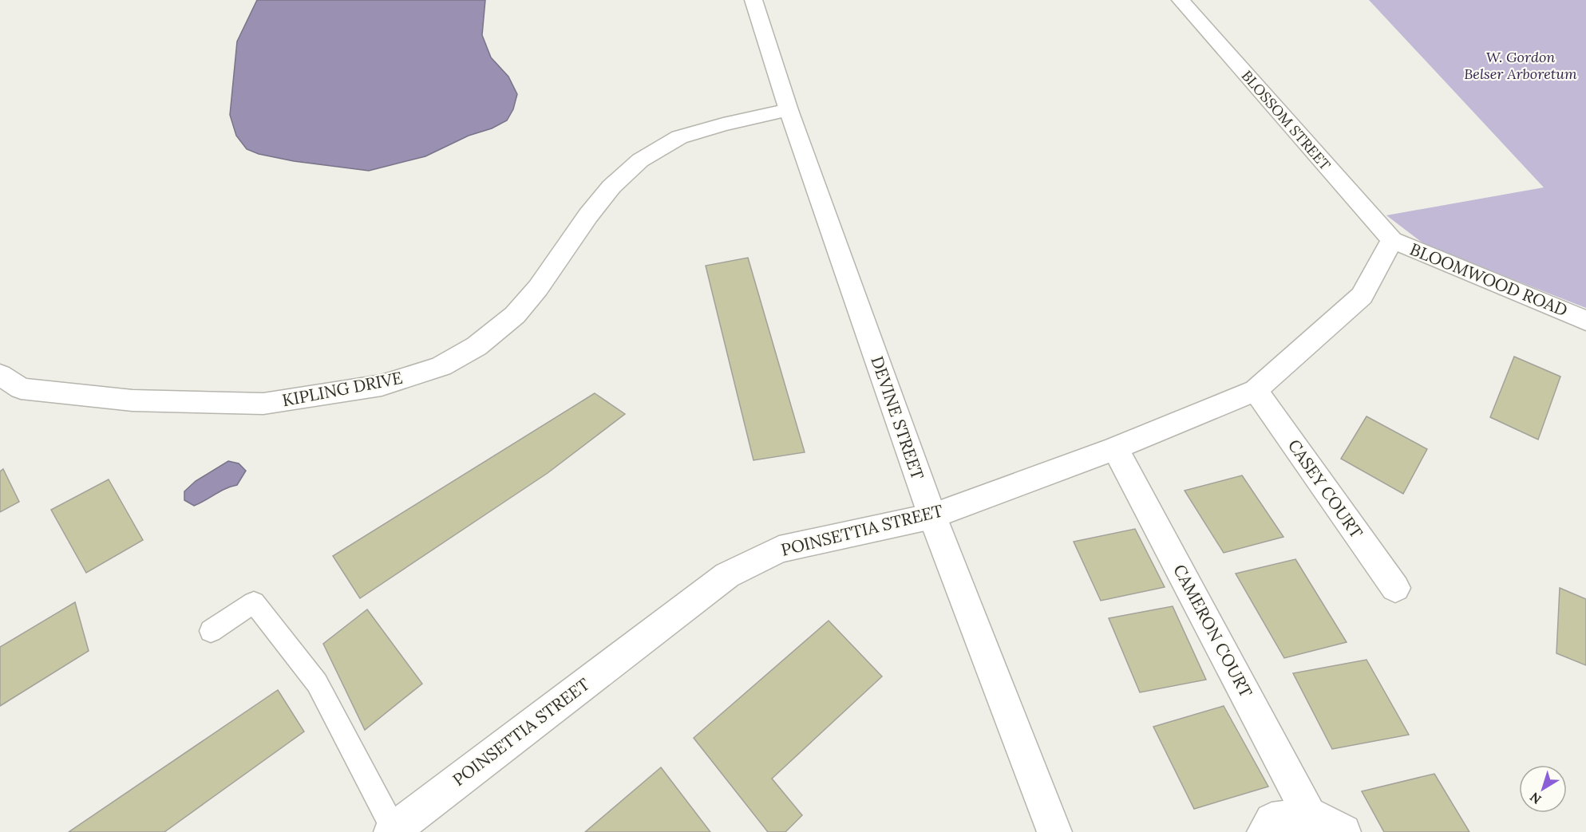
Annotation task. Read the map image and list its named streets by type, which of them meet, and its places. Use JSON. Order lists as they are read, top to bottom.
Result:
{
  "streets": {
    "street": [
      "BLOSSOM STREET",
      "BLOOMWOOD ROAD",
      "KIPLING DRIVE",
      "DEVINE STREET",
      "CASEY COURT",
      "POINSETTIA STREET",
      "CAMERON COURT"
    ]
  },
  "crossings": [
    ["BLOSSOM STREET", "BLOOMWOOD ROAD"],
    ["BLOSSOM STREET", "POINSETTIA STREET"],
    ["BLOOMWOOD ROAD", "POINSETTIA STREET"],
    ["KIPLING DRIVE", "DEVINE STREET"],
    ["DEVINE STREET", "POINSETTIA STREET"],
    ["CASEY COURT", "POINSETTIA STREET"],
    ["POINSETTIA STREET", "CAMERON COURT"]
  ],
  "parks": ["W. Gordon Belser Arboretum"],
  "north": "bottom left"
}
